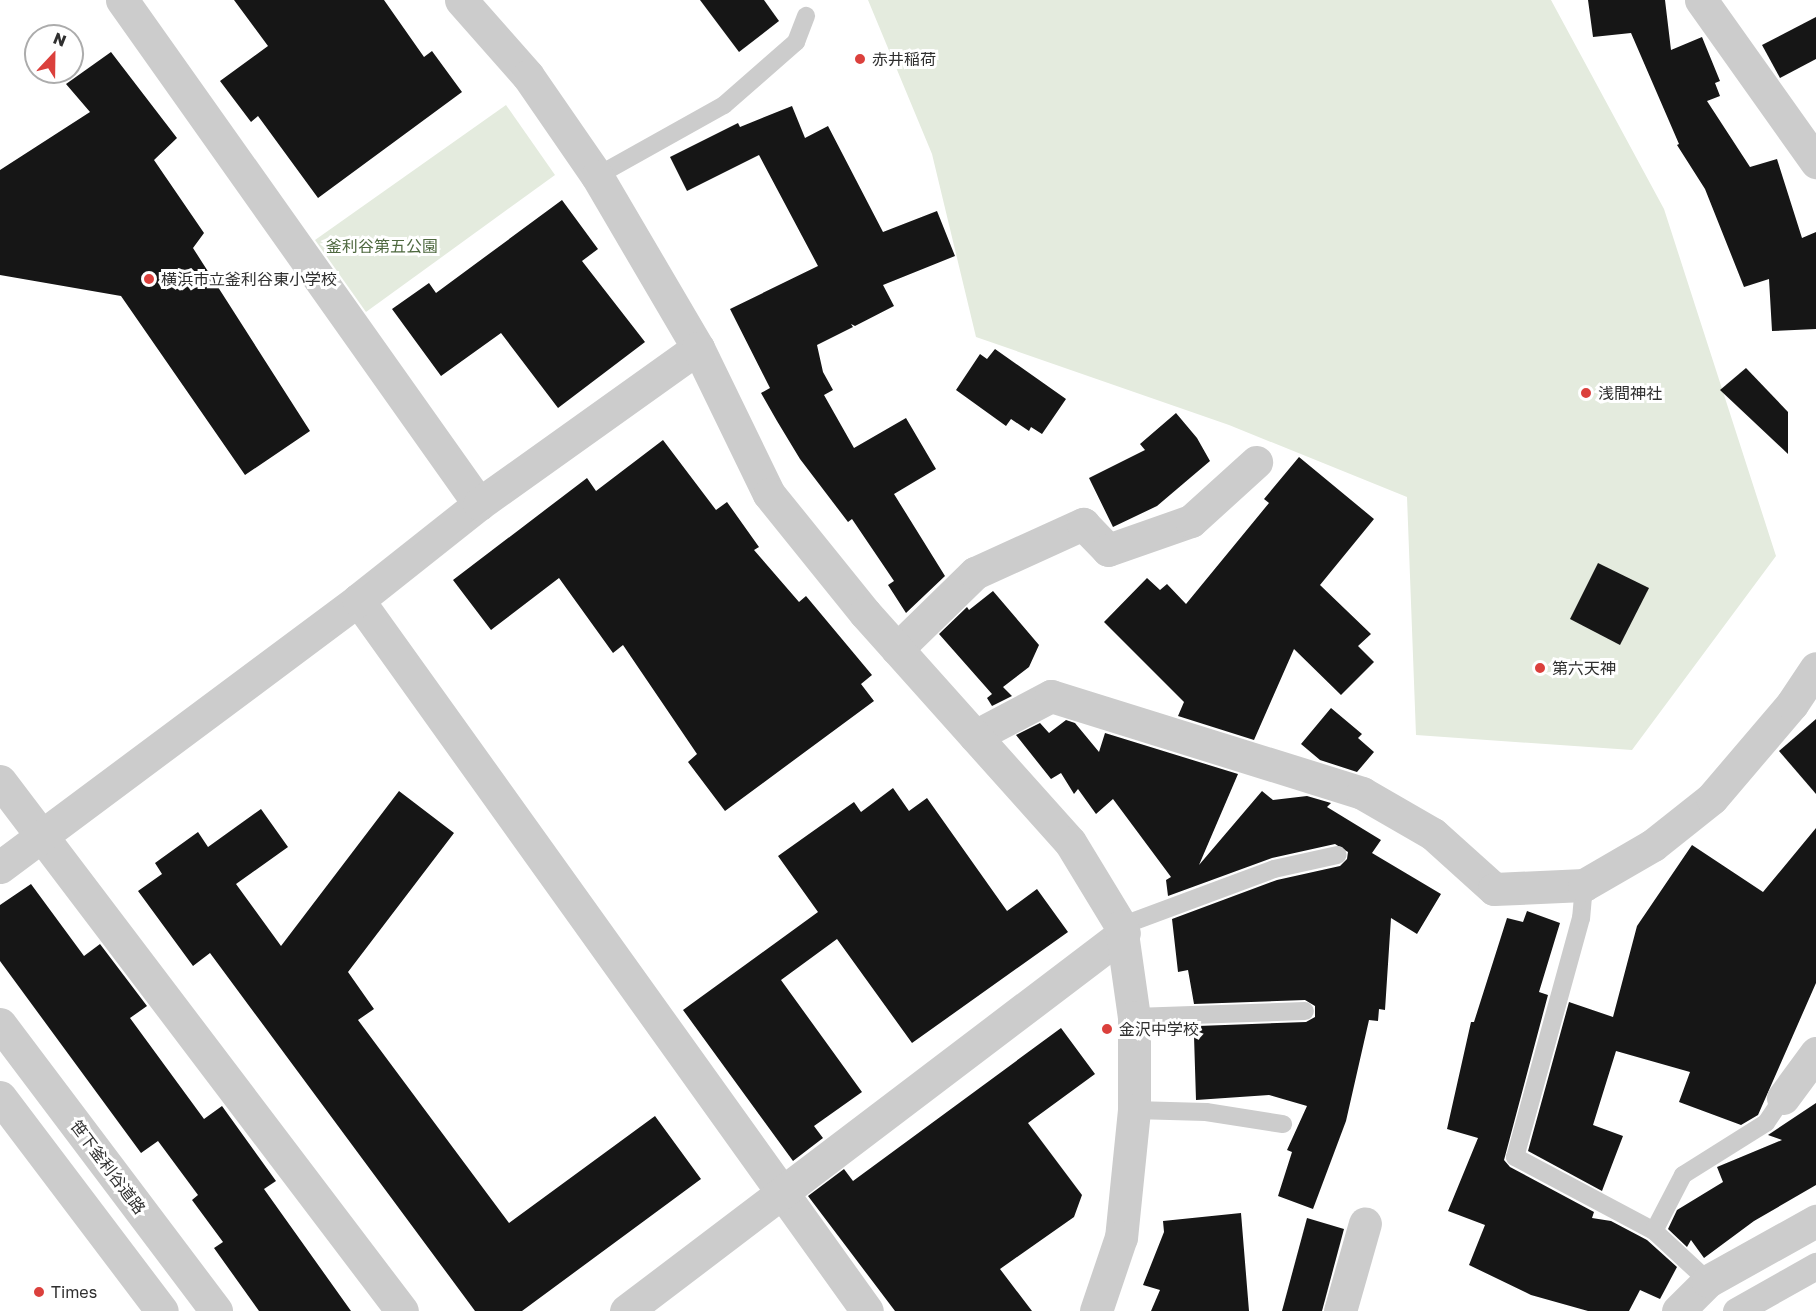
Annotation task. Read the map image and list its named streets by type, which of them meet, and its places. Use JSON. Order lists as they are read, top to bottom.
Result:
{
  "streets": {
    "street": ["笹下釜利谷道路"]
  },
  "parks": ["釜利谷第五公園"],
  "places": [
    "赤井稲荷",
    "横浜市立釜利谷東小学校",
    "浅間神社",
    "第六天神",
    "金沢中学校",
    "Times"
  ],
  "north": "top"
}
